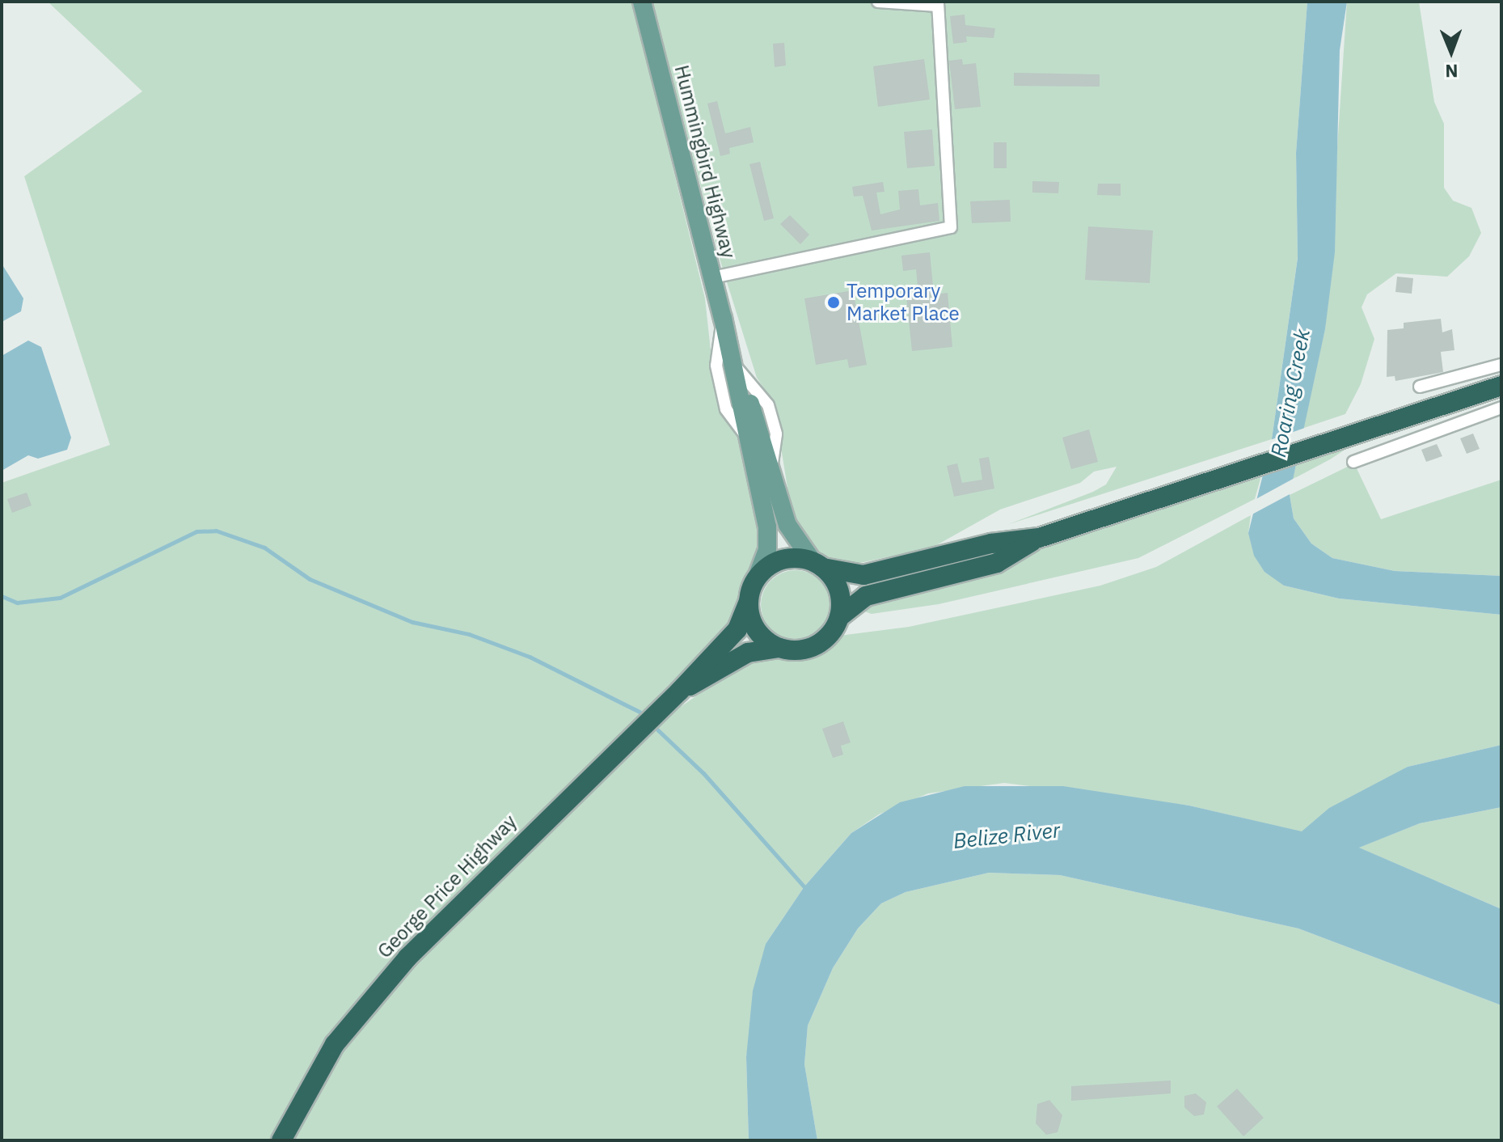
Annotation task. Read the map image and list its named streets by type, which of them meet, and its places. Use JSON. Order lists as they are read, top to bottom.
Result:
{
  "streets": {
    "highway": ["George Price Highway"],
    "main road": ["Hummingbird Highway"]
  },
  "crossings": [
    ["Hummingbird Highway", "George Price Highway"]
  ],
  "water": ["Roaring Creek", "Belize River"],
  "places": ["Temporary Market Place"],
  "north": "bottom"
}
